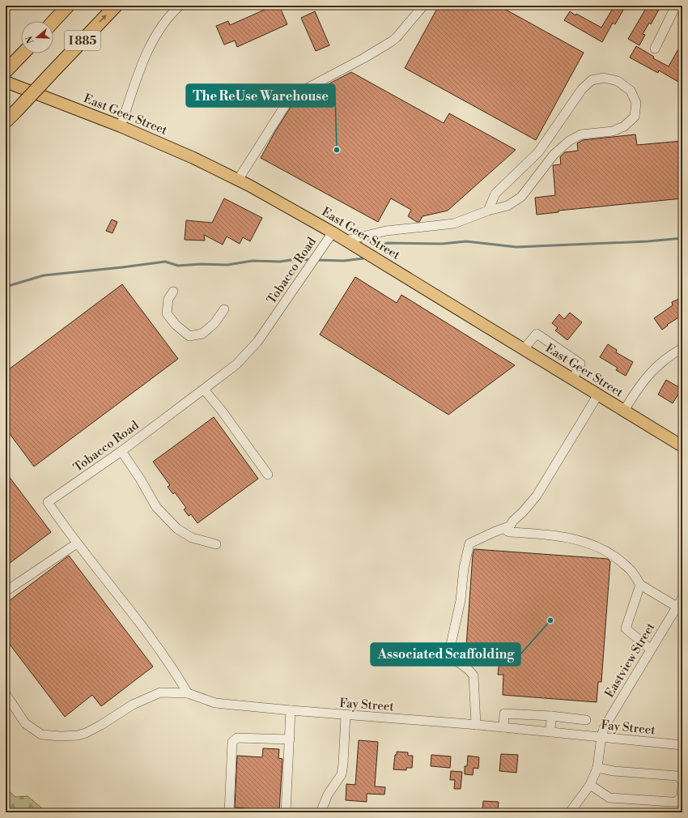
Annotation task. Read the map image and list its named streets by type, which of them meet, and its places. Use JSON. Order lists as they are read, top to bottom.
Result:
{
  "streets": {
    "highway": ["I 885"],
    "main road": ["East Geer Street"],
    "street": ["Tobacco Road", "Eastview Street", "Fay Street"]
  },
  "crossings": [
    ["East Geer Street", "Tobacco Road"],
    ["Tobacco Road", "Fay Street"],
    ["Eastview Street", "Fay Street"]
  ],
  "places": ["The ReUse Warehouse", "Associated Scaffolding"],
  "north": "left"
}
